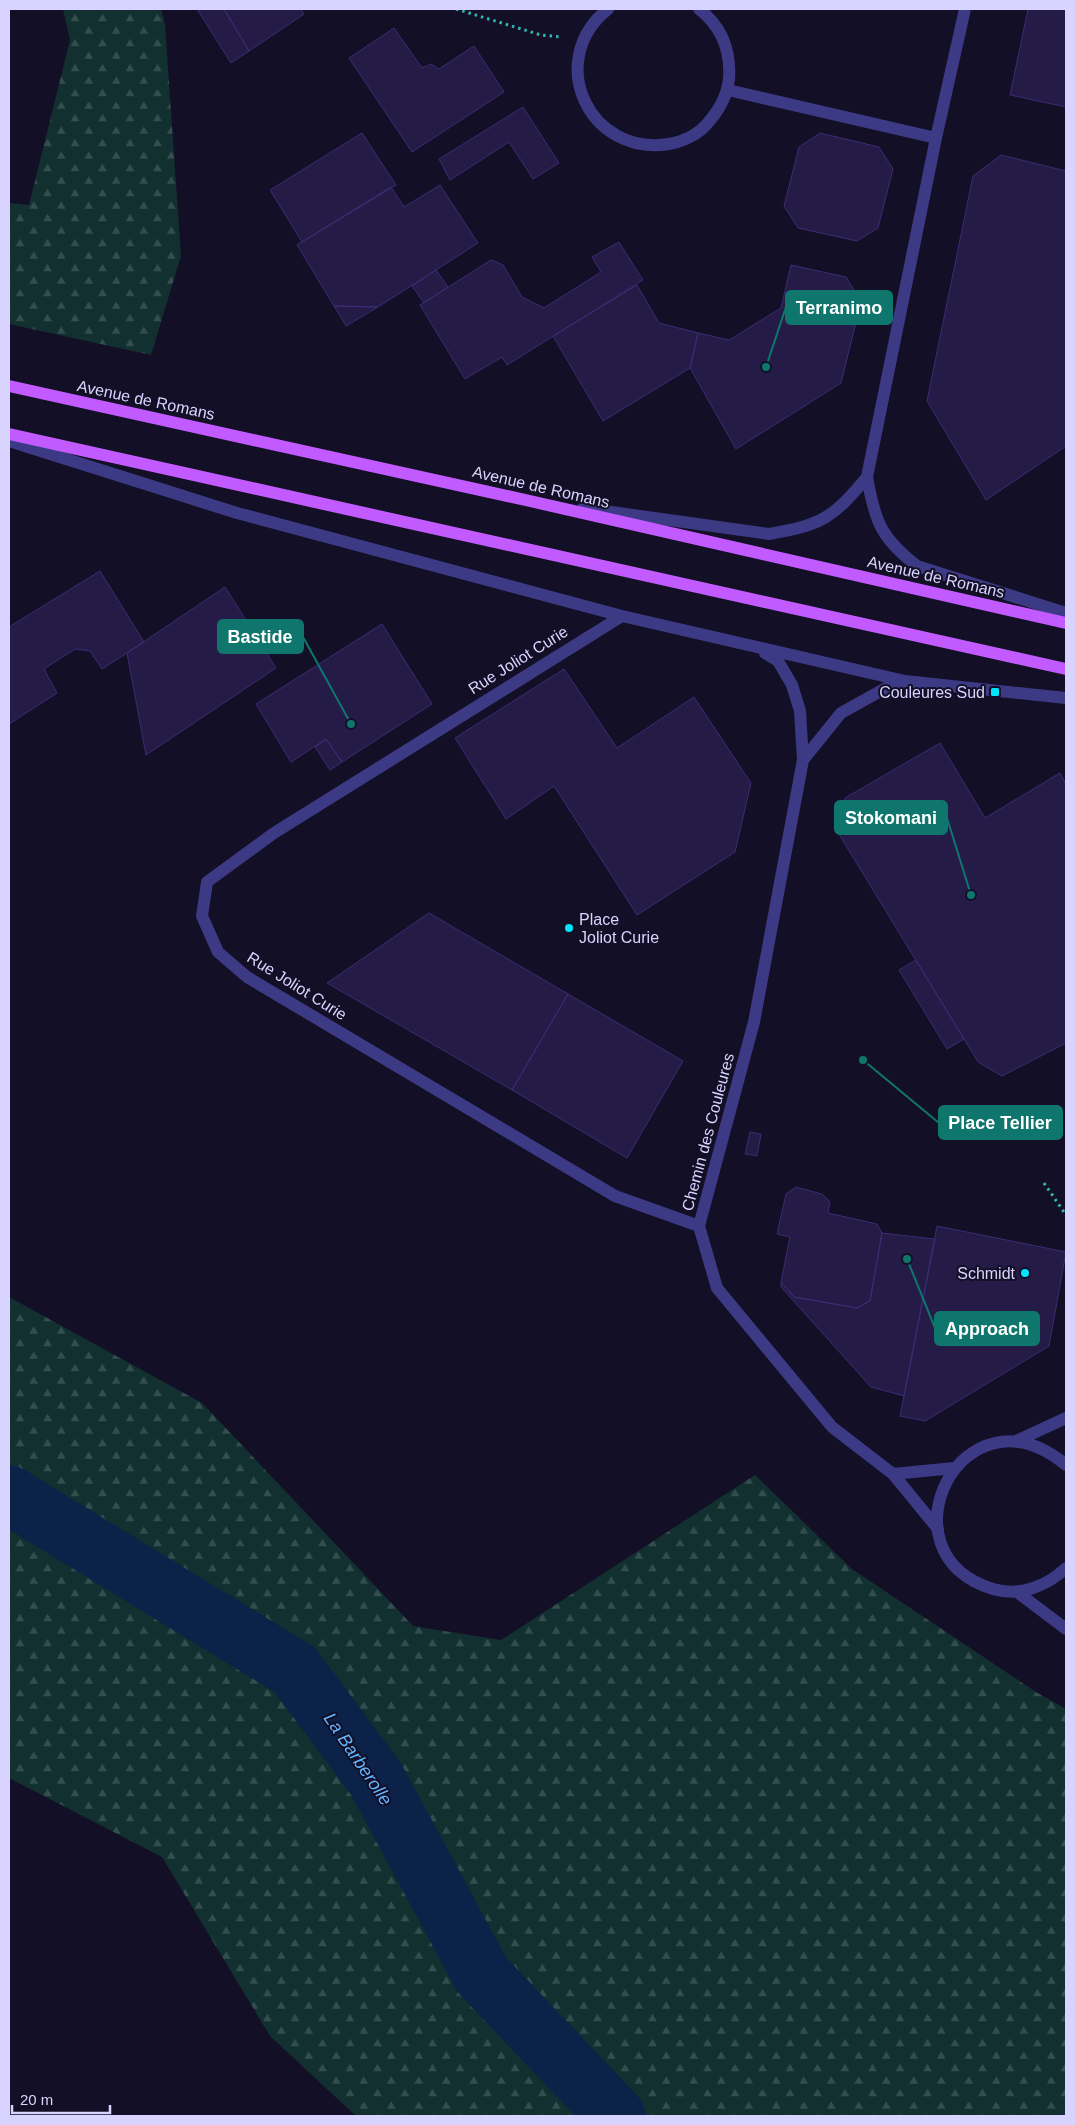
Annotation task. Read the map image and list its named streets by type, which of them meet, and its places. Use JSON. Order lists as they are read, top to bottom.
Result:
{
  "streets": {
    "main road": ["Avenue de Romans"],
    "street": ["Rue Joliot Curie", "Chemin des Couleures"]
  },
  "crossings": [
    ["Rue Joliot Curie", "Chemin des Couleures"]
  ],
  "water": ["La Barberolle"],
  "places": {
    "other": [
      "Terranimo",
      "Bastide",
      "Stokomani",
      "Place Joliot Curie",
      "Place Tellier",
      "Approach",
      "Schmidt"
    ],
    "transit": ["Couleures Sud"]
  },
  "scale_bar": "20 m"
}
